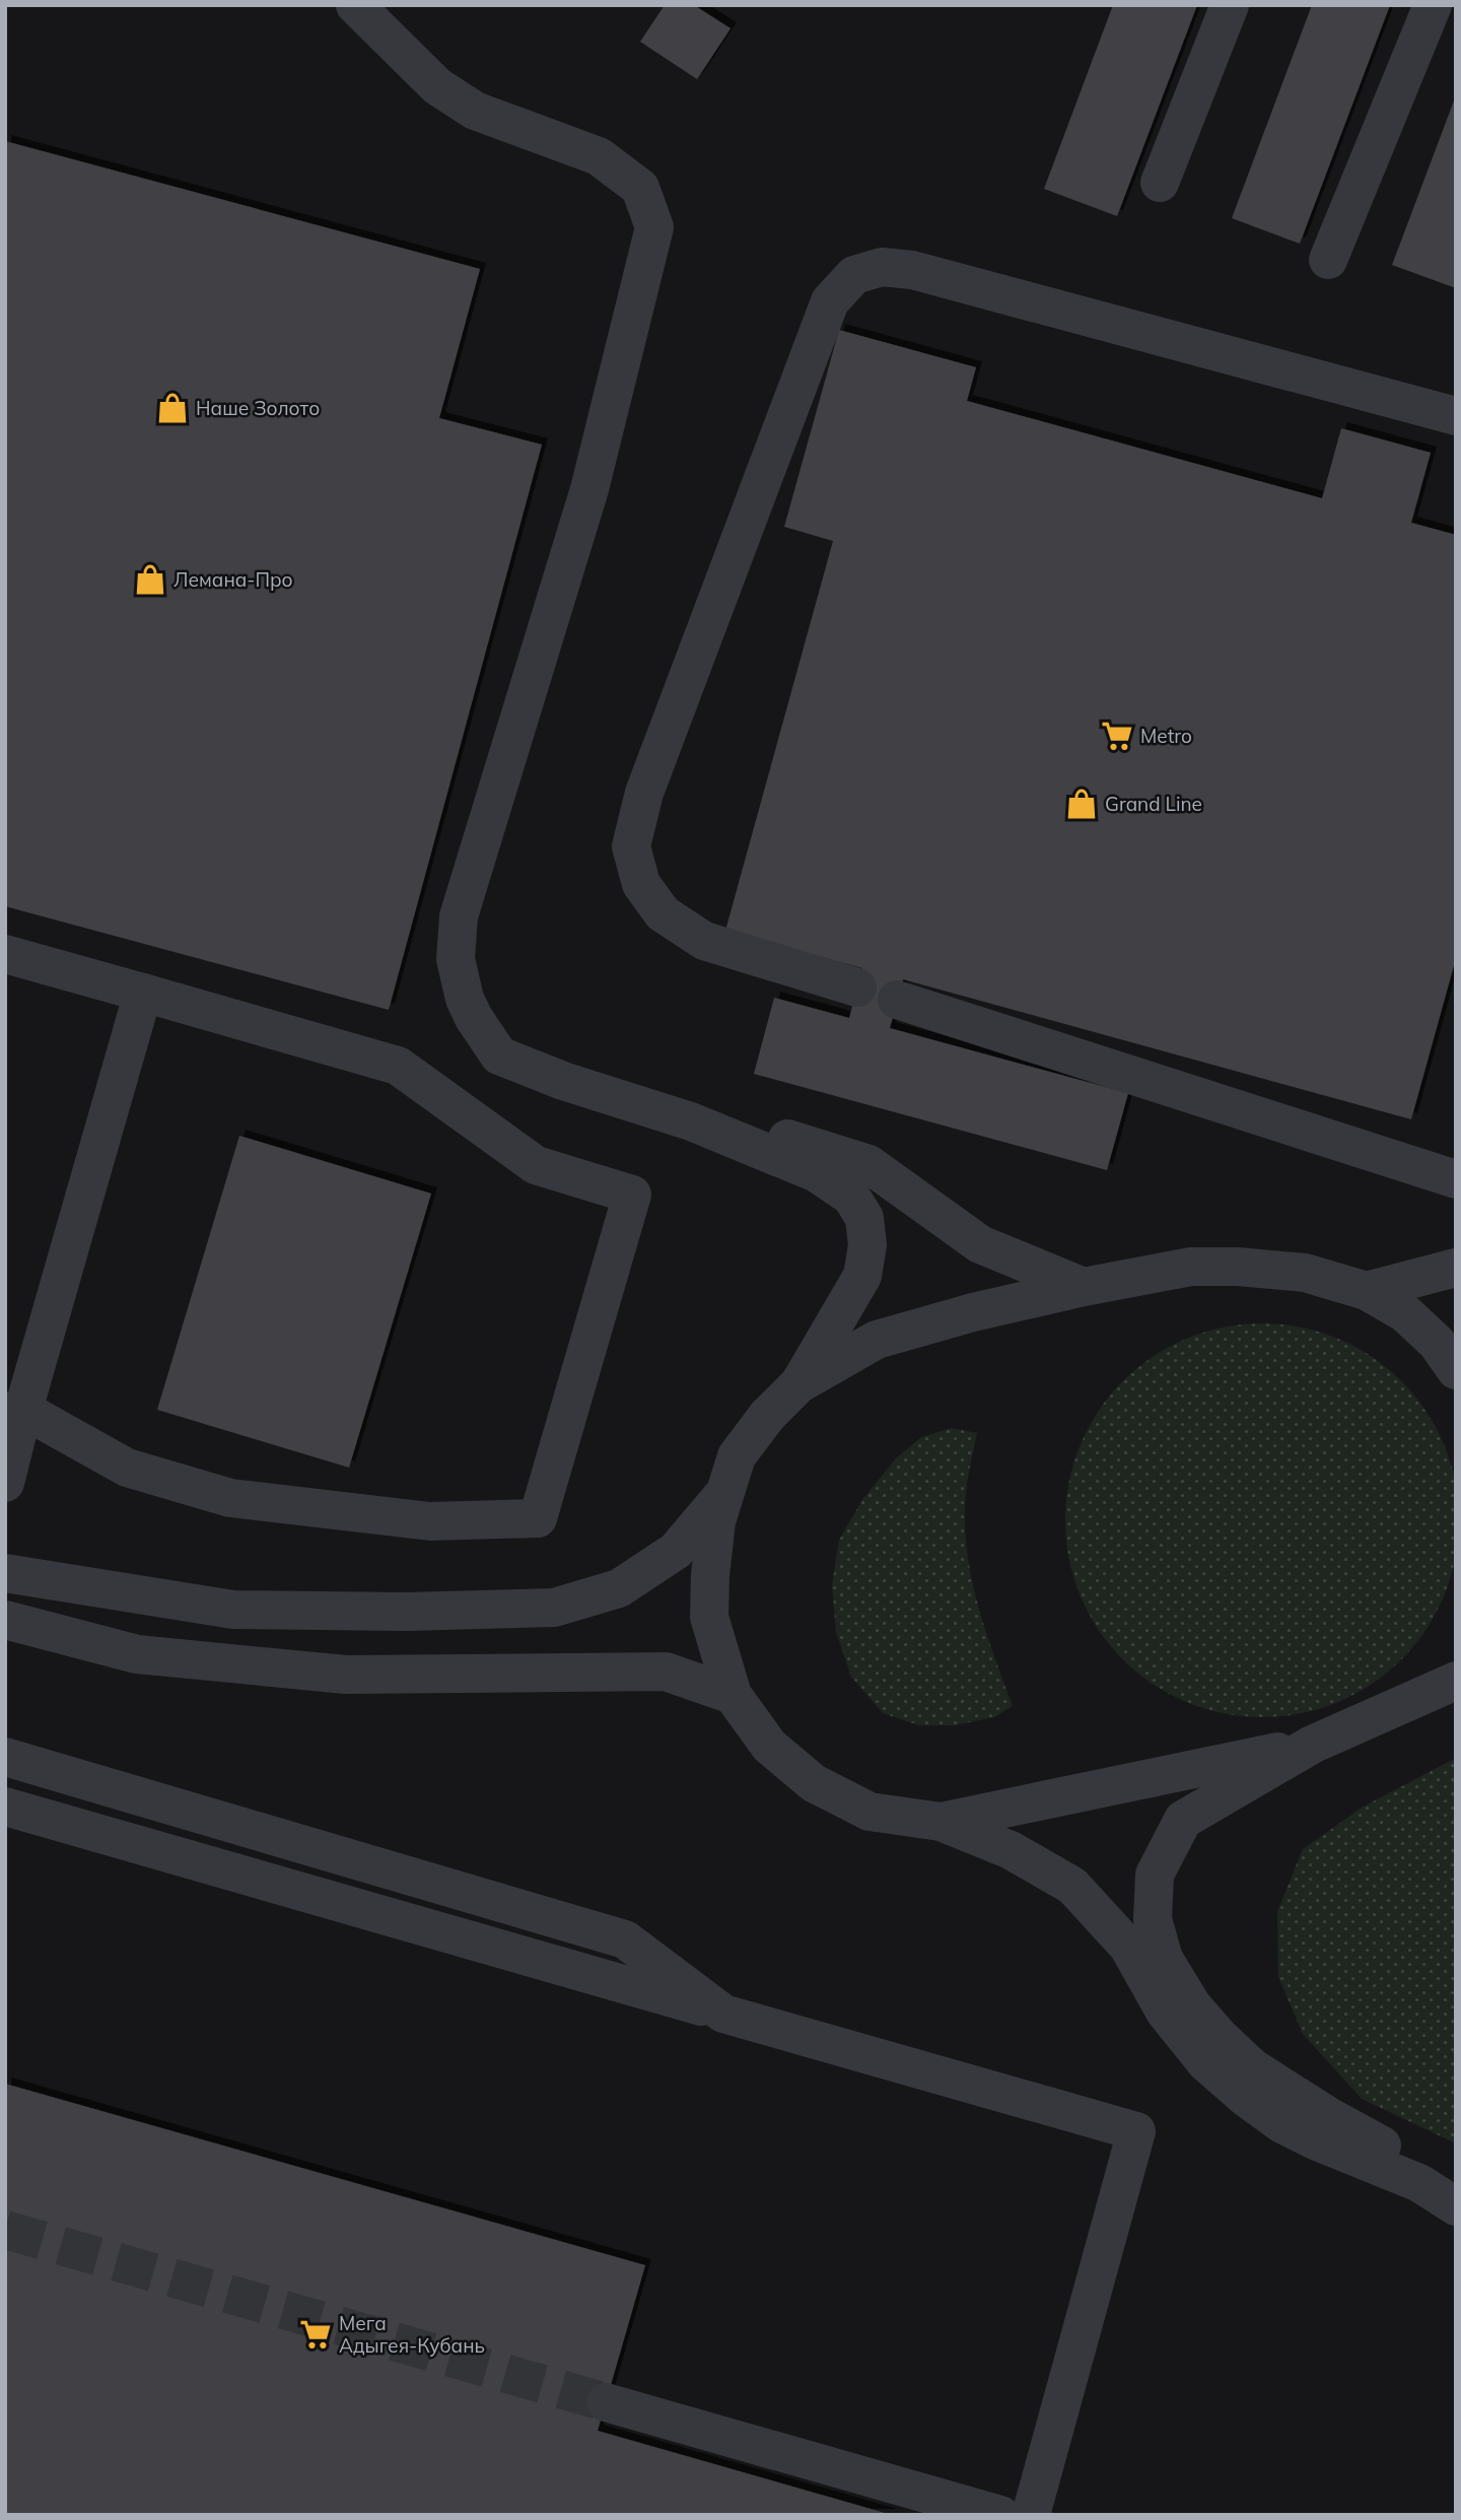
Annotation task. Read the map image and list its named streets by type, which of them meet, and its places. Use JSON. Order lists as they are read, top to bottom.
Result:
{
  "places": {
    "shop": ["Наше Золото", "Лемана-Про", "Grand Line"],
    "supermarket": ["Metro", "Мега Адыгея-Кубань"]
  }
}
